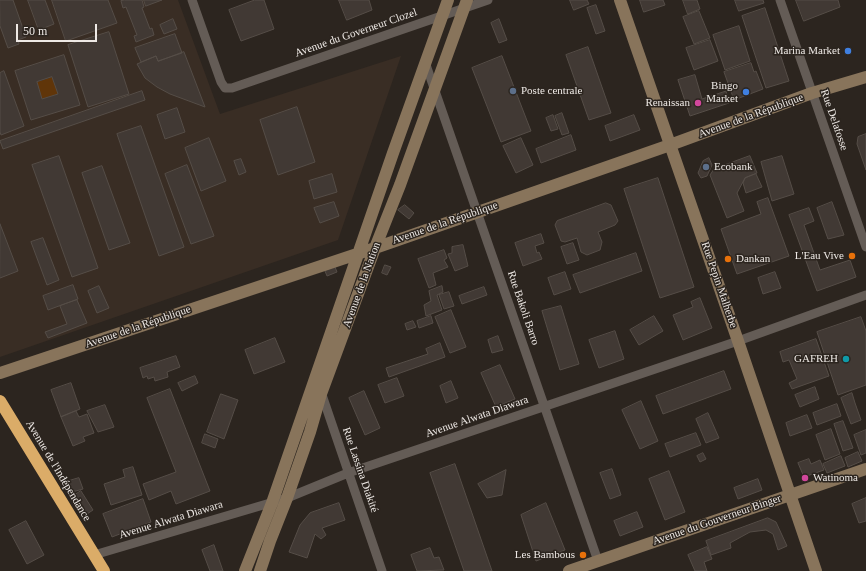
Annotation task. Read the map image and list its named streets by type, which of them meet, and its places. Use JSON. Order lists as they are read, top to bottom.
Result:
{
  "streets": {
    "highway": ["Avenue de l'Indépendance"],
    "street": [
      "Avenue du Governeur Clozel",
      "Avenue de la République",
      "Rue Delafosse",
      "Avenue de la Nation",
      "Rue Pepin Malherbe",
      "Rue Bakoli Barro",
      "Avenue Alwata Diawara",
      "Rue Lassina Diakité",
      "Avenue du Gouverneur Binger"
    ]
  },
  "crossings": [
    ["Avenue du Governeur Clozel", "Avenue de la Nation"],
    ["Avenue de la République", "Rue Delafosse"],
    ["Avenue de la République", "Avenue de la Nation"],
    ["Avenue de la République", "Rue Pepin Malherbe"],
    ["Avenue de la République", "Rue Bakoli Barro"],
    ["Avenue de la Nation", "Rue Bakoli Barro"],
    ["Avenue de la Nation", "Avenue Alwata Diawara"],
    ["Avenue de la Nation", "Rue Lassina Diakité"],
    ["Rue Pepin Malherbe", "Avenue Alwata Diawara"],
    ["Rue Pepin Malherbe", "Avenue du Gouverneur Binger"],
    ["Rue Bakoli Barro", "Avenue Alwata Diawara"],
    ["Rue Bakoli Barro", "Avenue du Gouverneur Binger"],
    ["Avenue Alwata Diawara", "Rue Lassina Diakité"],
    ["Avenue Alwata Diawara", "Avenue de l'Indépendance"]
  ],
  "places": [
    "Marina Market",
    "Poste centrale",
    "Bingo Market",
    "Renaissan",
    "Ecobank",
    "L'Eau Vive",
    "Dankan",
    "GAFREH",
    "Watinoma",
    "Les Bambous"
  ],
  "scale_bar": "50 m"
}
